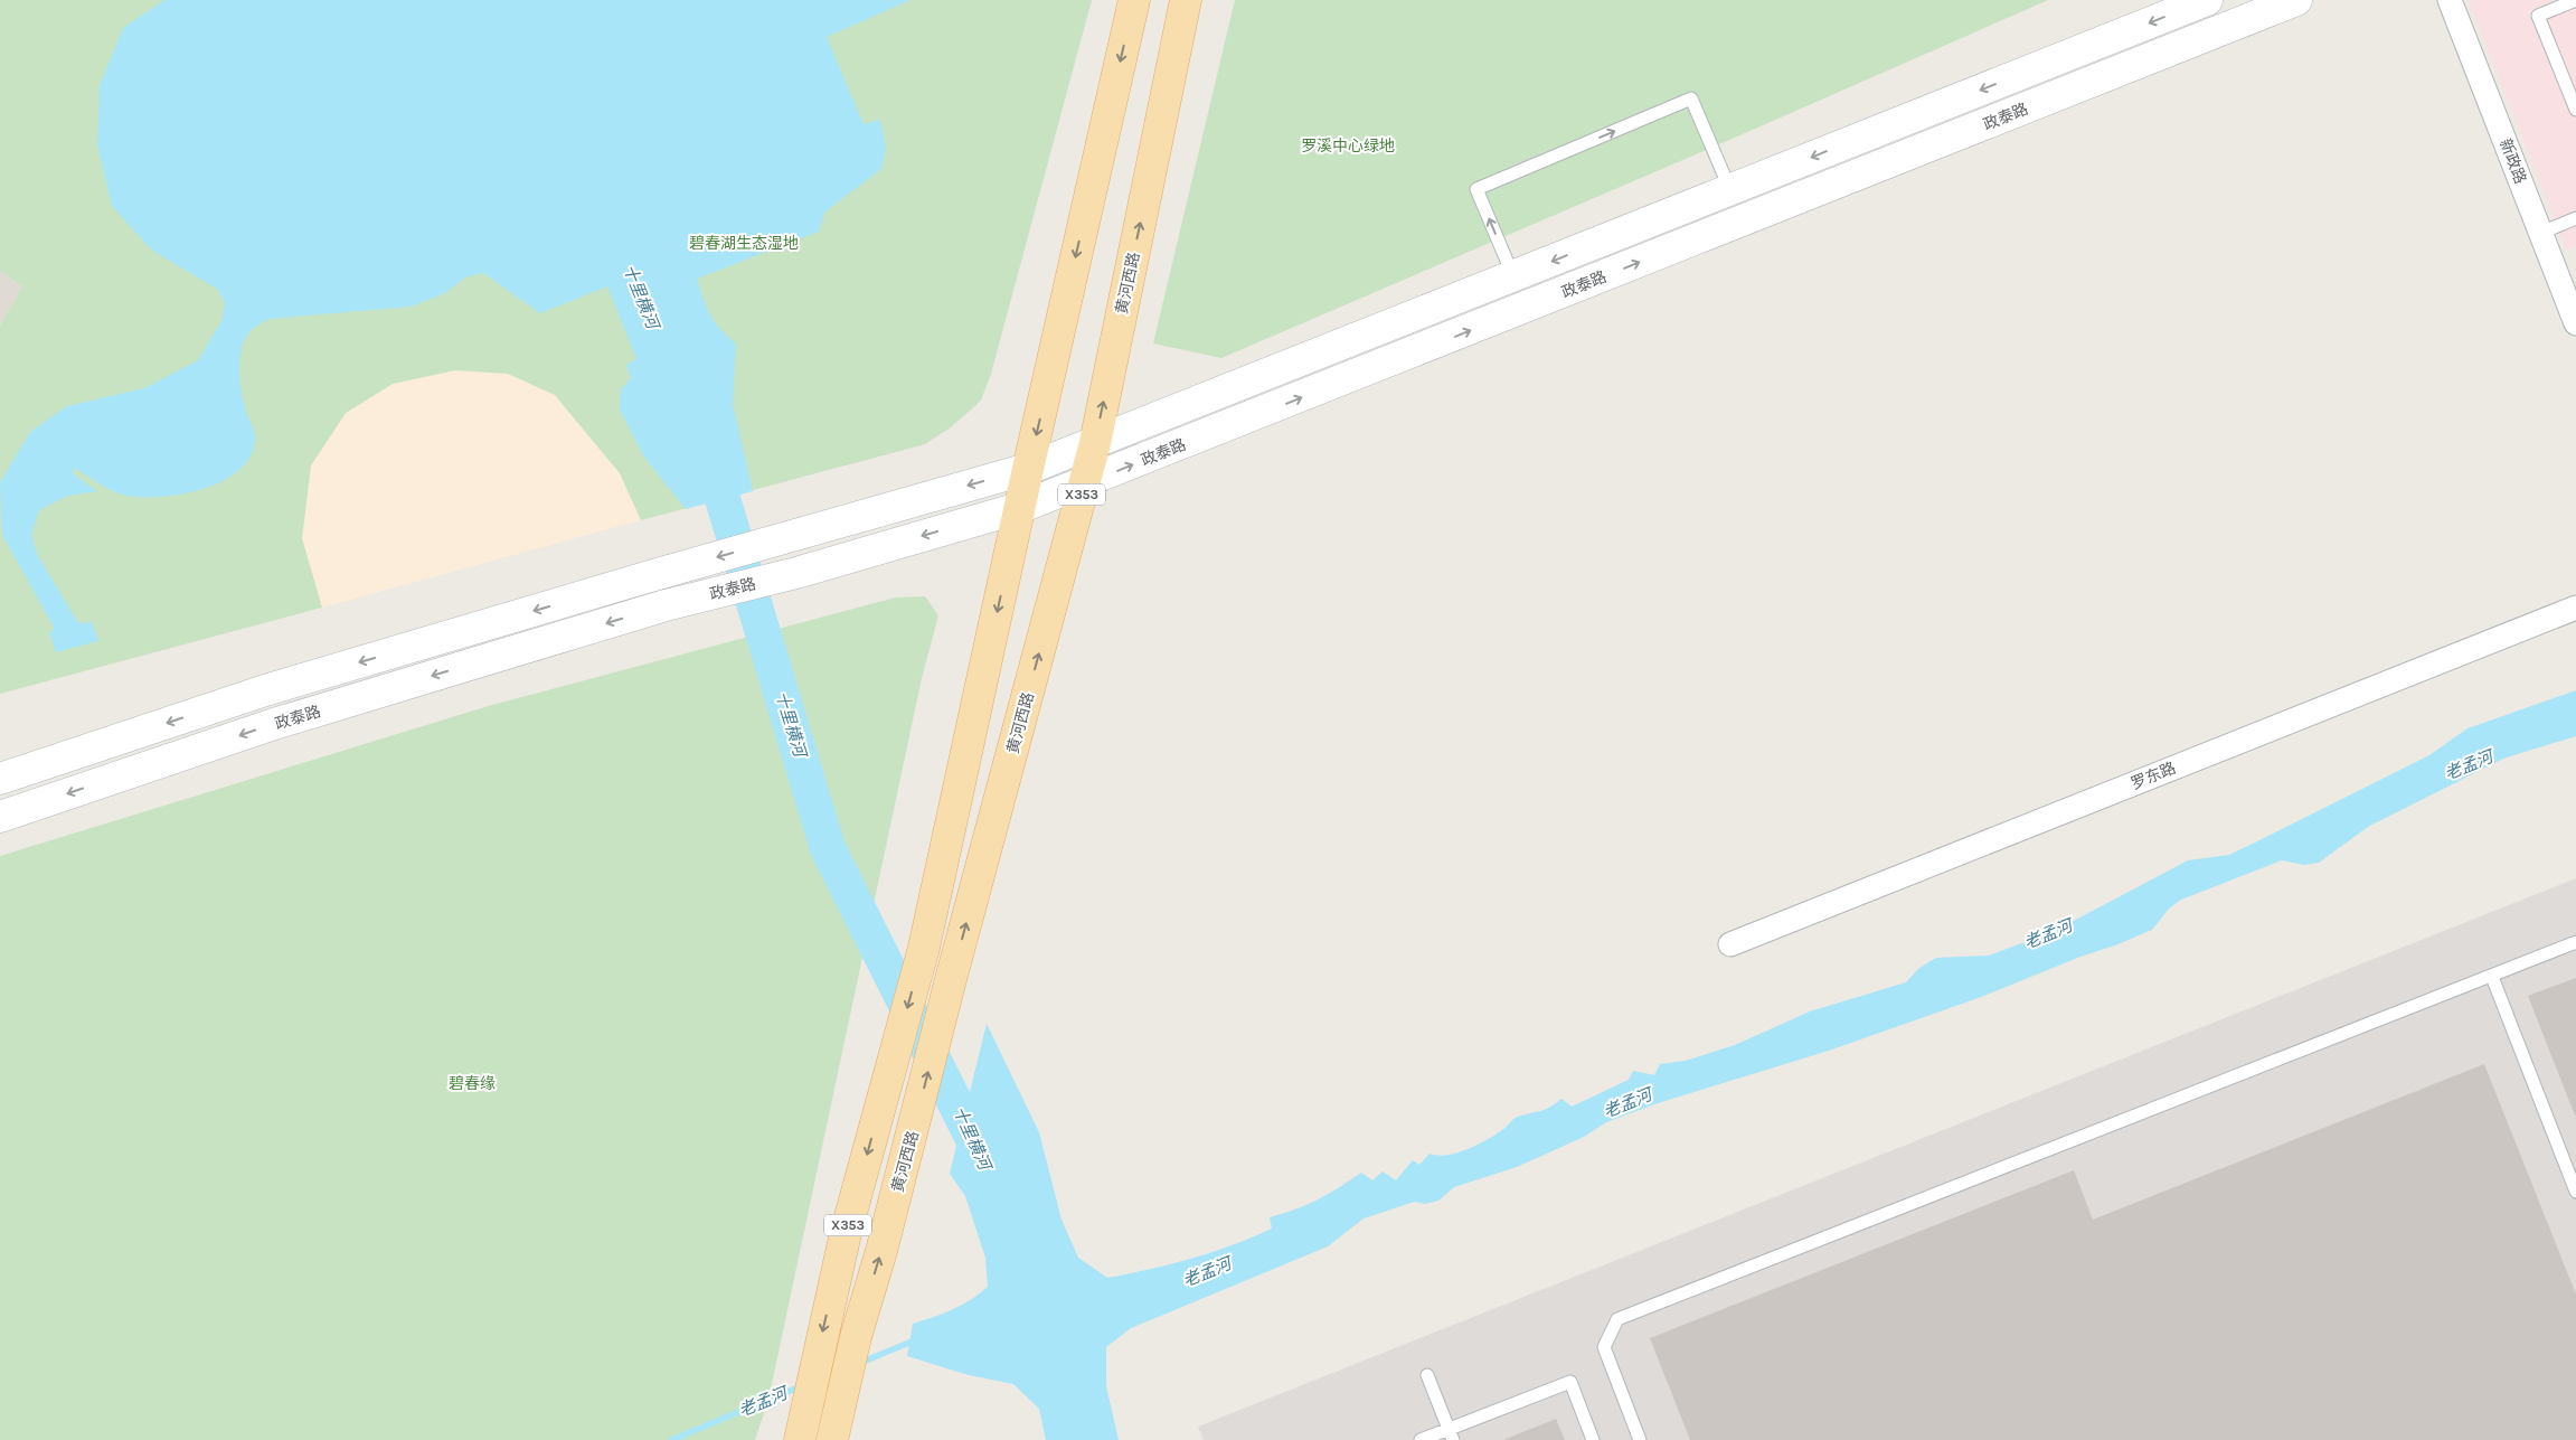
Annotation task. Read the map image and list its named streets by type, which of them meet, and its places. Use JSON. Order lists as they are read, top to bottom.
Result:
{
  "streets": {
    "main road": ["政泰路", "黄河西路", "X353"],
    "street": ["新政路", "罗东路"]
  },
  "crossings": [
    ["政泰路", "黄河西路"],
    ["政泰路", "X353"]
  ],
  "water": ["十里横河", "老孟河"],
  "parks": ["罗溪中心绿地", "碧春湖生态湿地", "碧春缘"]
}
